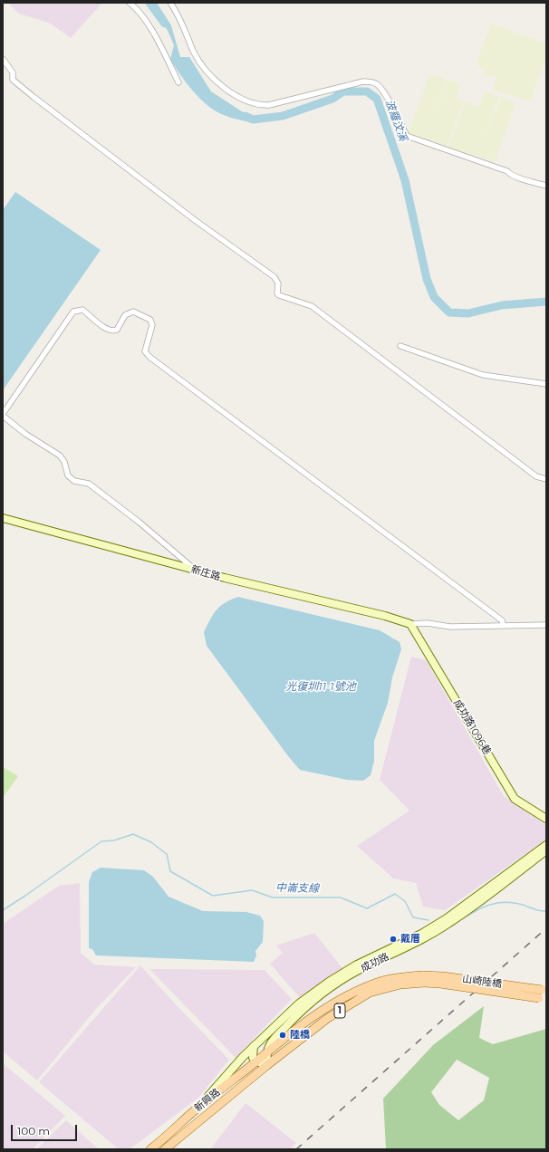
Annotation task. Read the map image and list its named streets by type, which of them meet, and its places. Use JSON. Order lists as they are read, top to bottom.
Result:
{
  "streets": {
    "main road": ["山崎陸橋", "1", "新興路"],
    "street": ["新庄路", "成功路1096巷", "成功路"]
  },
  "crossings": [
    ["新庄路", "成功路1096巷"],
    ["成功路", "1"],
    ["成功路", "新興路"],
    ["山崎陸橋", "1"],
    ["1", "新興路"]
  ],
  "water": ["波羅汶溪", "光復圳11-1號池", "中崙支線"],
  "places": ["戴厝", "陸橋"],
  "scale_bar": "100 m"
}
